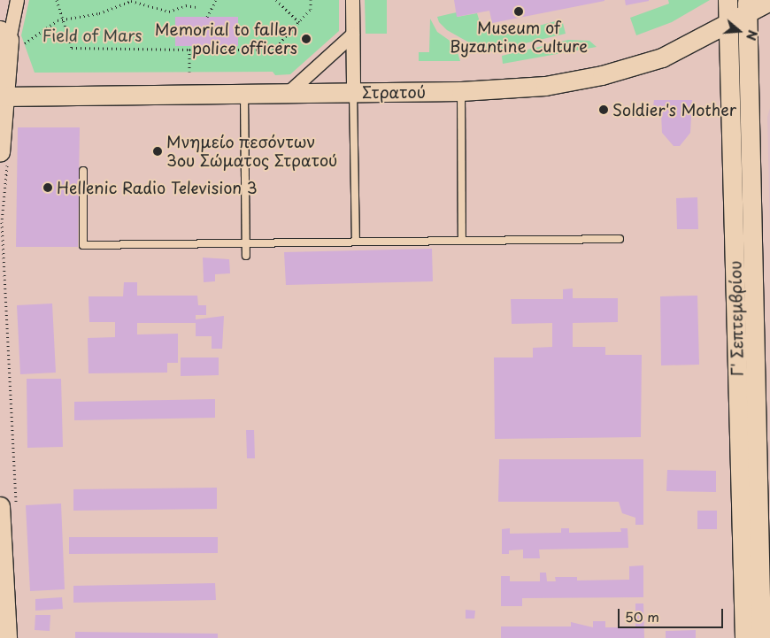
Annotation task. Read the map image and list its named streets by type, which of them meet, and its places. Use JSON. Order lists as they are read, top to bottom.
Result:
{
  "streets": {
    "main road": ["Στρατού", "Γ' Σεπτεμβρίου"]
  },
  "crossings": [
    ["Στρατού", "Γ' Σεπτεμβρίου"]
  ],
  "parks": ["Field of Mars"],
  "places": [
    "Museum of Byzantine Culture",
    "Memorial to fallen police officers",
    "Soldier's Mother",
    "Μνημείο πεσόντων 3ου Σώματος Στρατού",
    "Hellenic Radio Television 3"
  ],
  "scale_bar": "50 m",
  "north": "right"
}
